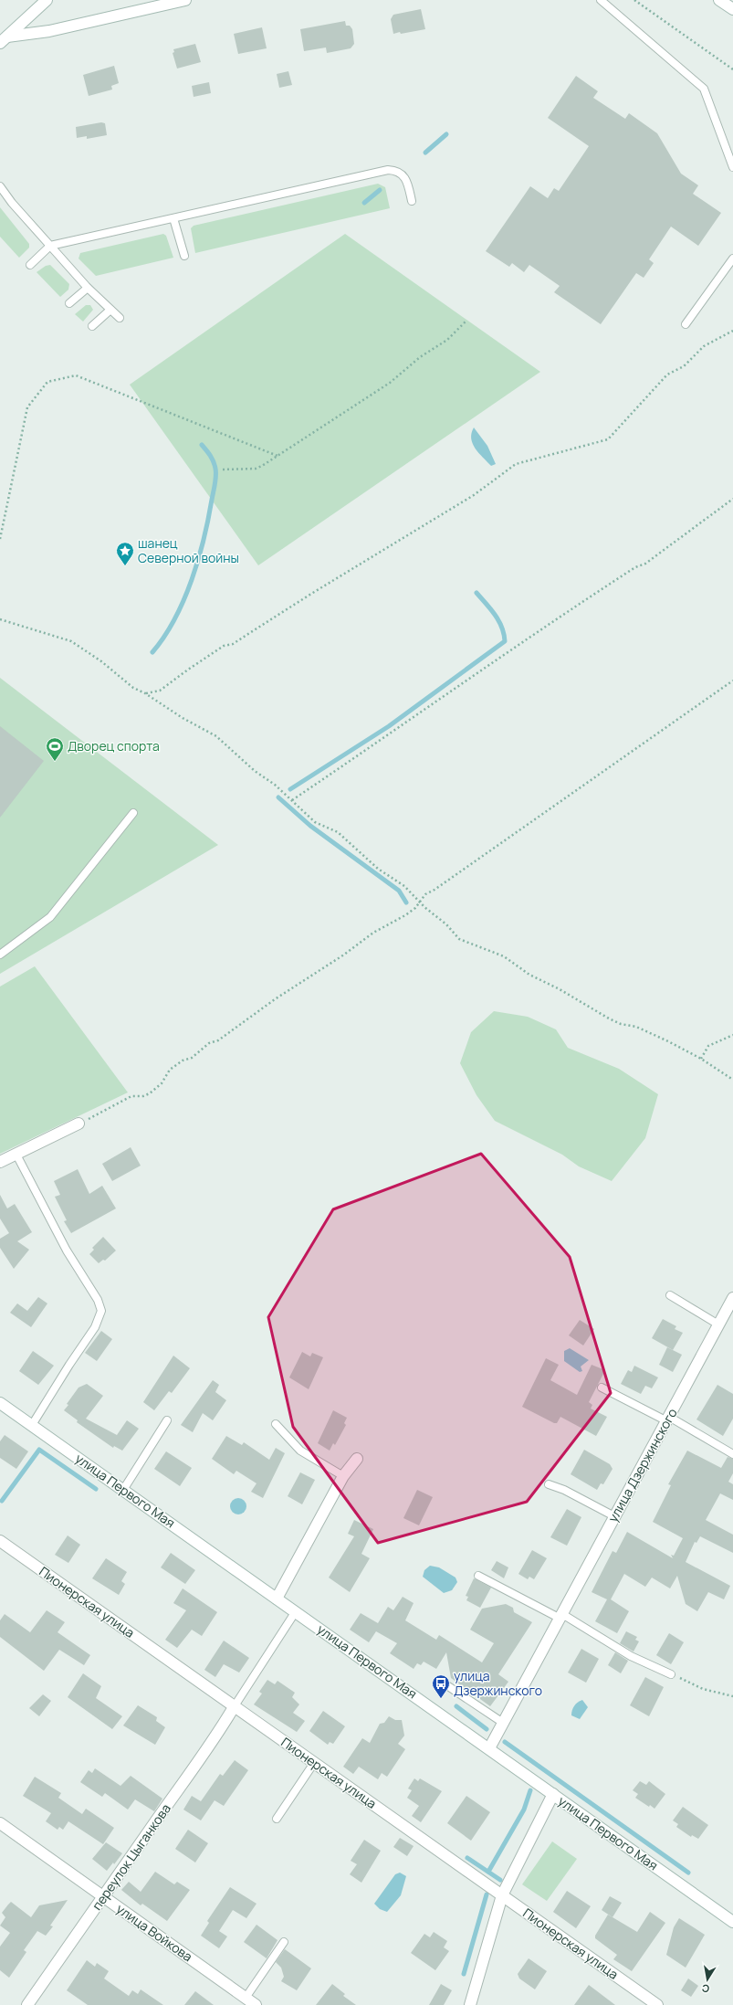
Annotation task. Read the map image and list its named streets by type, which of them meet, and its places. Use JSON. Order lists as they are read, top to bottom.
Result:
{
  "streets": {
    "street": [
      "улица Дзержинского",
      "улица Первого Мая",
      "Пионерская улица",
      "переулок Цыганкова",
      "улица Войкова"
    ]
  },
  "crossings": [
    ["улица Дзержинского", "улица Первого Мая"],
    ["Пионерская улица", "переулок Цыганкова"],
    ["переулок Цыганкова", "улица Войкова"]
  ],
  "places": {
    "place": ["шанец Северной войны"],
    "sports": ["Дворец спорта"],
    "bus stop": ["улица Дзержинского"]
  },
  "north": "bottom"
}
